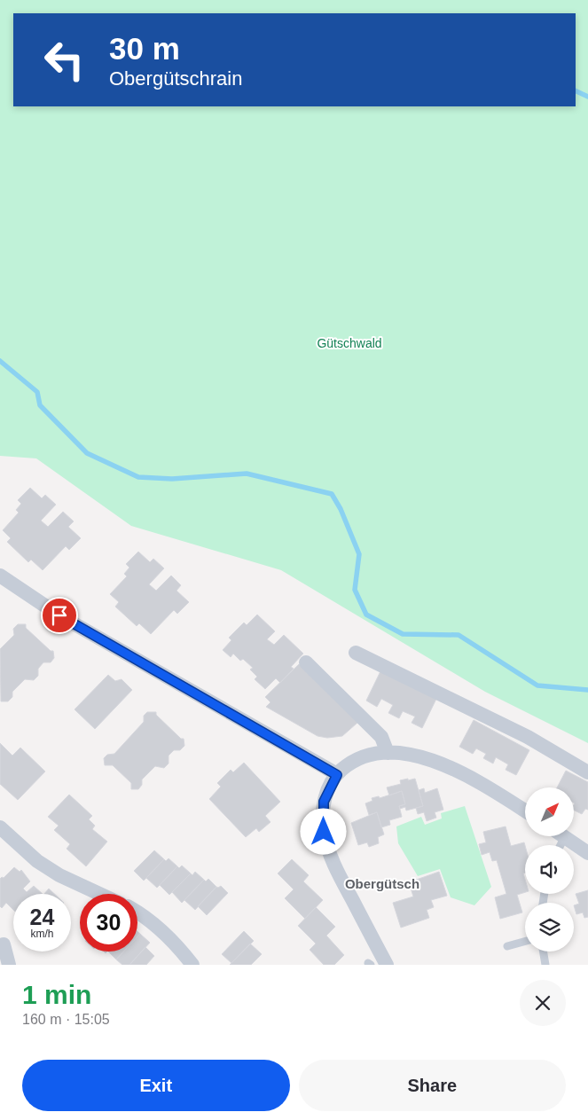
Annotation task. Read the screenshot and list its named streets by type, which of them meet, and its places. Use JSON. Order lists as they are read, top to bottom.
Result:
{
  "districts": ["Obergütsch"],
  "parks": ["Gütschwald"],
  "north": "top right",
  "page": {
    "turn": ["30 m", "Obergütschrain"],
    "speed": "24 km/h",
    "limit": "30",
    "heading": ["1 min", "160 m · 15:05"],
    "buttons": ["Exit", "Share"]
  }
}
